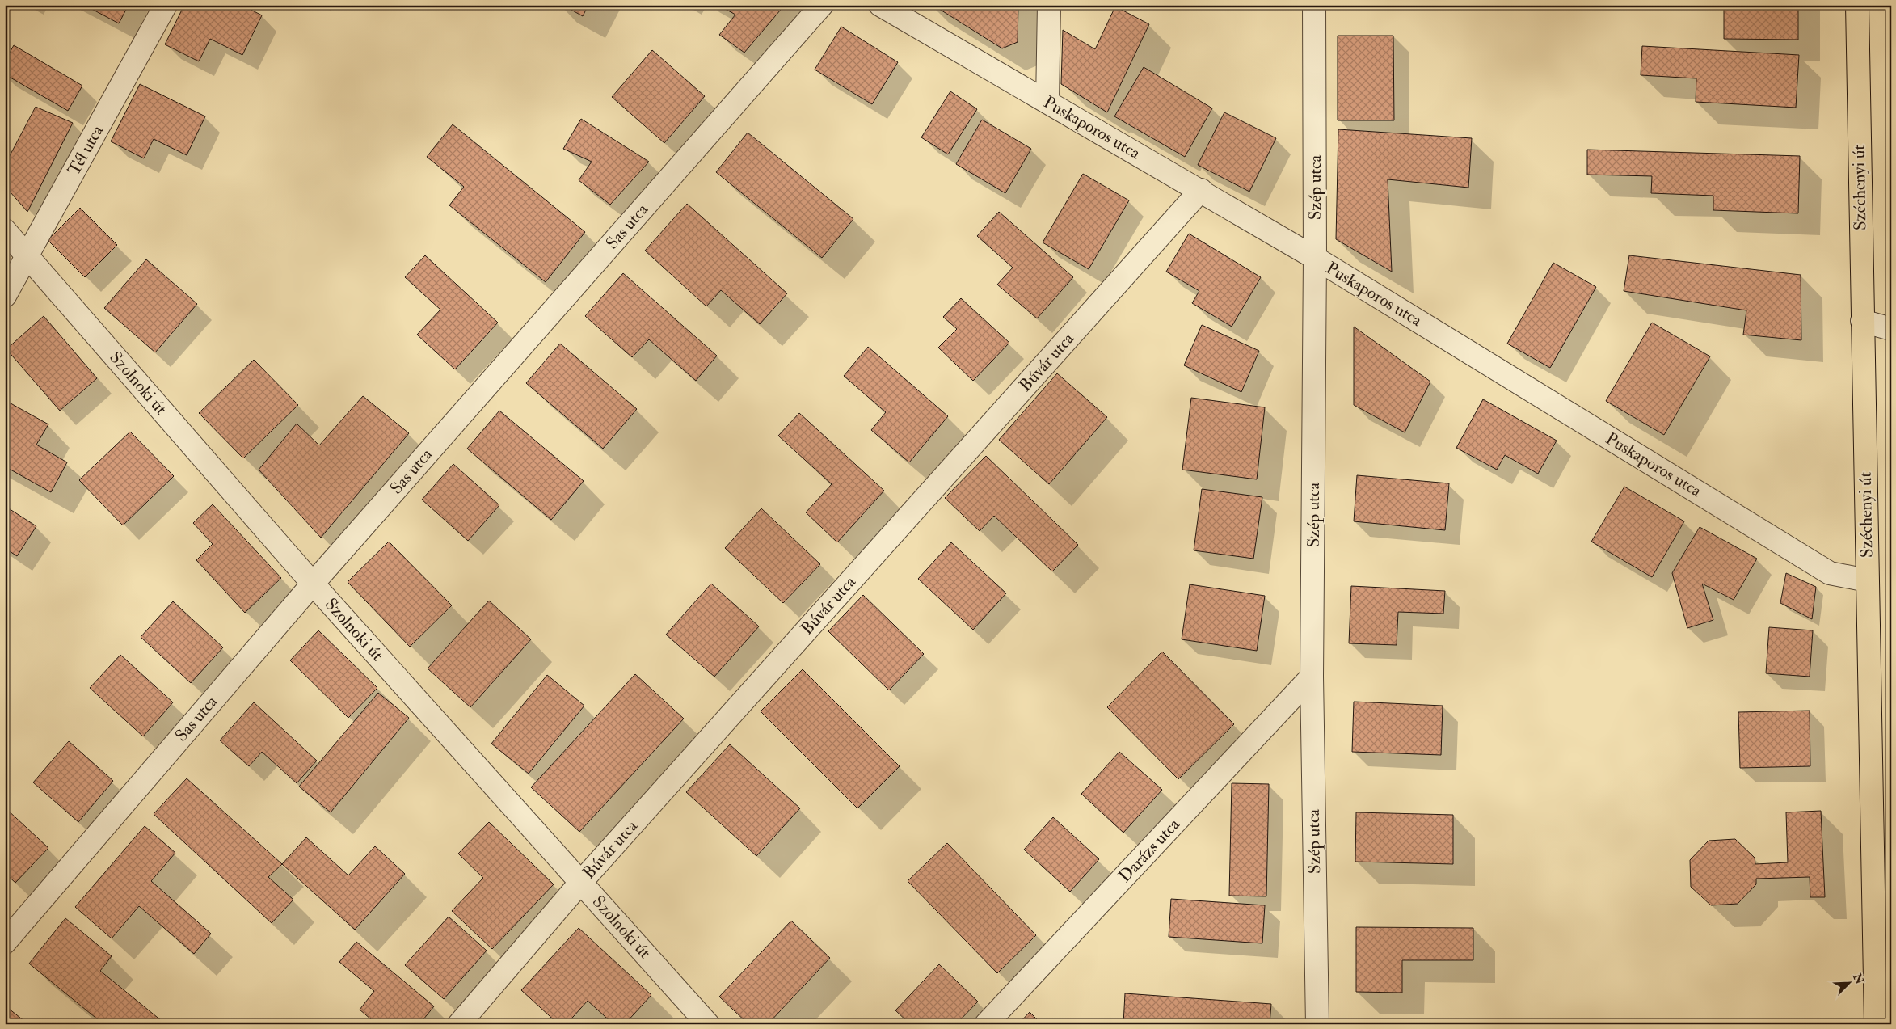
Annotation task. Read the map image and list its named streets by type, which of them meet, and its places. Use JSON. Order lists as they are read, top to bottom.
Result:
{
  "streets": {
    "main road": ["Széchenyi út"],
    "street": [
      "Puskaporos utca",
      "Tél utca",
      "Szép utca",
      "Sas utca",
      "Búvár utca",
      "Szolnoki út",
      "Darázs utca"
    ]
  },
  "crossings": [
    ["Puskaporos utca", "Szép utca"],
    ["Puskaporos utca", "Széchenyi út"],
    ["Puskaporos utca", "Búvár utca"],
    ["Tél utca", "Szolnoki út"],
    ["Szép utca", "Darázs utca"],
    ["Sas utca", "Szolnoki út"],
    ["Búvár utca", "Szolnoki út"]
  ],
  "north": "top right"
}
